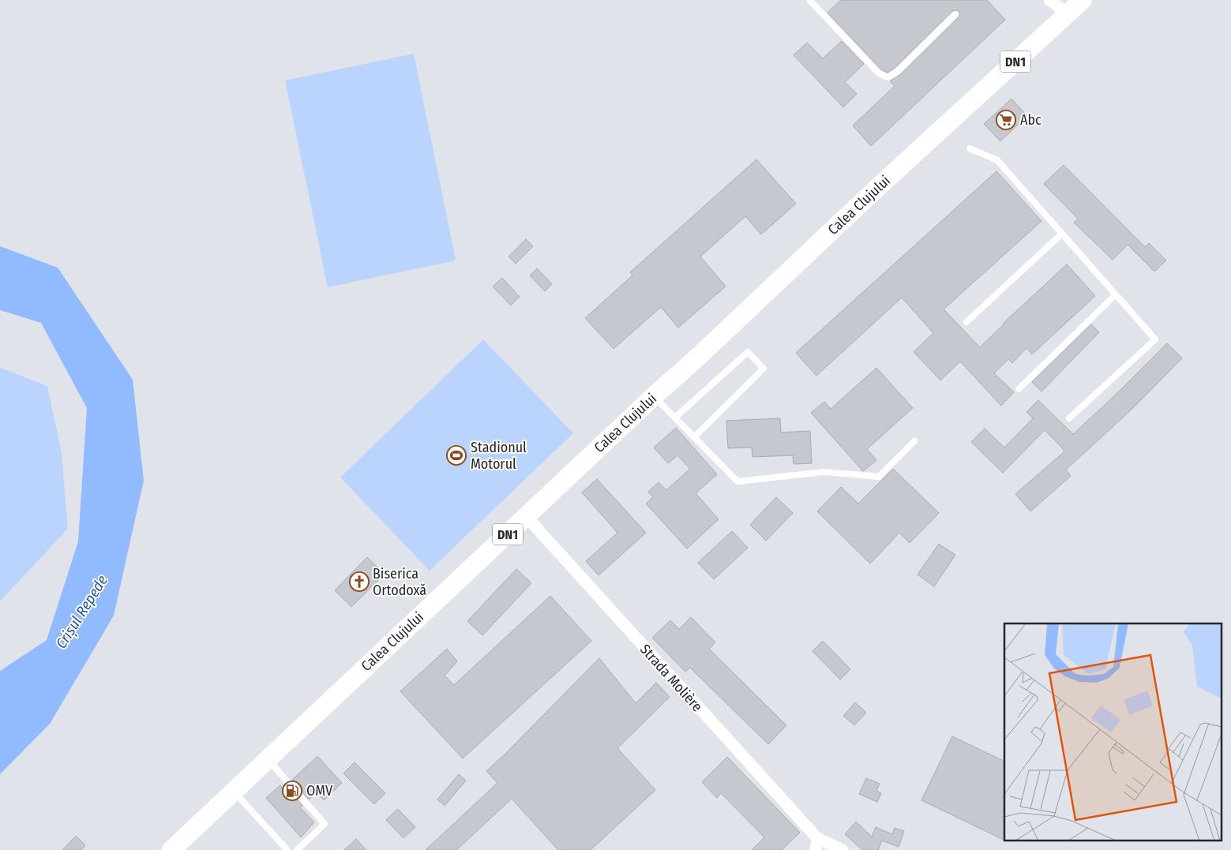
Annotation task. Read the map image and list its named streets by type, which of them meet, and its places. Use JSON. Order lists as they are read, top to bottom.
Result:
{
  "streets": {
    "main road": ["DN1", "Calea Clujului"],
    "street": ["Strada Molière"]
  },
  "crossings": [
    ["Calea Clujului", "Strada Molière"]
  ],
  "water": ["Crișul Repede"],
  "places": {
    "supermarket": ["Abc"],
    "sports": ["Stadionul Motorul"],
    "church": ["Biserica Ortodoxă"],
    "fuel station": ["OMV"]
  }
}
